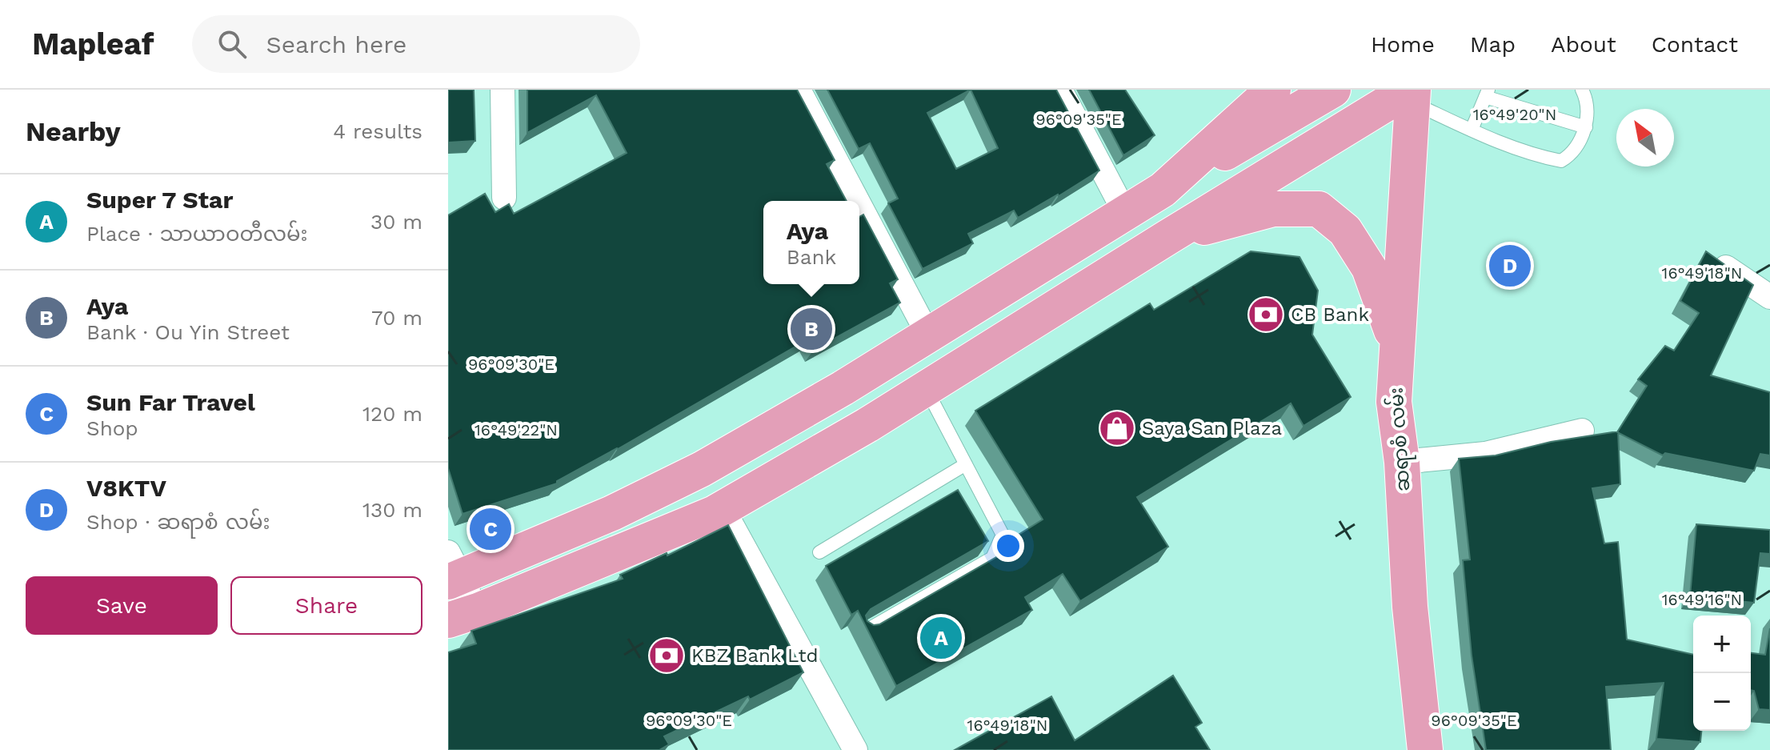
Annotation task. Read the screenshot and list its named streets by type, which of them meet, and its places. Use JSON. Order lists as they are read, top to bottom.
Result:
{
  "streets": {
    "main road": ["ဆရာစံ လမ်း"]
  },
  "places": {
    "bank": ["CB Bank", "KBZ Bank Ltd"],
    "shop": ["Saya San Plaza"]
  },
  "north": "top left",
  "page": {
    "header": "Mapleaf",
    "search": "Search here",
    "nav": [
      "Home",
      "Map",
      "About",
      "Contact"
    ],
    "heading": ["Nearby", "4 results"],
    "list": [
      {
        "mark": "A",
        "name": "Super 7 Star",
        "note": "Place · သာယာဝတီလမ်း",
        "value": "30 m"
      },
      {
        "mark": "B",
        "name": "Aya",
        "note": "Bank · Ou Yin Street",
        "value": "70 m"
      },
      {
        "mark": "C",
        "name": "Sun Far Travel",
        "note": "Shop",
        "value": "120 m"
      },
      {
        "mark": "D",
        "name": "V8KTV",
        "note": "Shop · ဆရာစံ လမ်း",
        "value": "130 m"
      }
    ],
    "popup": ["Aya", "Bank"],
    "pins": [
      "D",
      "B",
      "C",
      "A"
    ],
    "buttons": ["Save", "Share"],
    "map_buttons": ["+", "−"]
  },
  "coordinates": [
    "16°49'20\"N",
    "96°09'35\"E",
    "16°49'18\"N",
    "96°09'30\"E",
    "16°49'22\"N",
    "16°49'16\"N"
  ]
}
